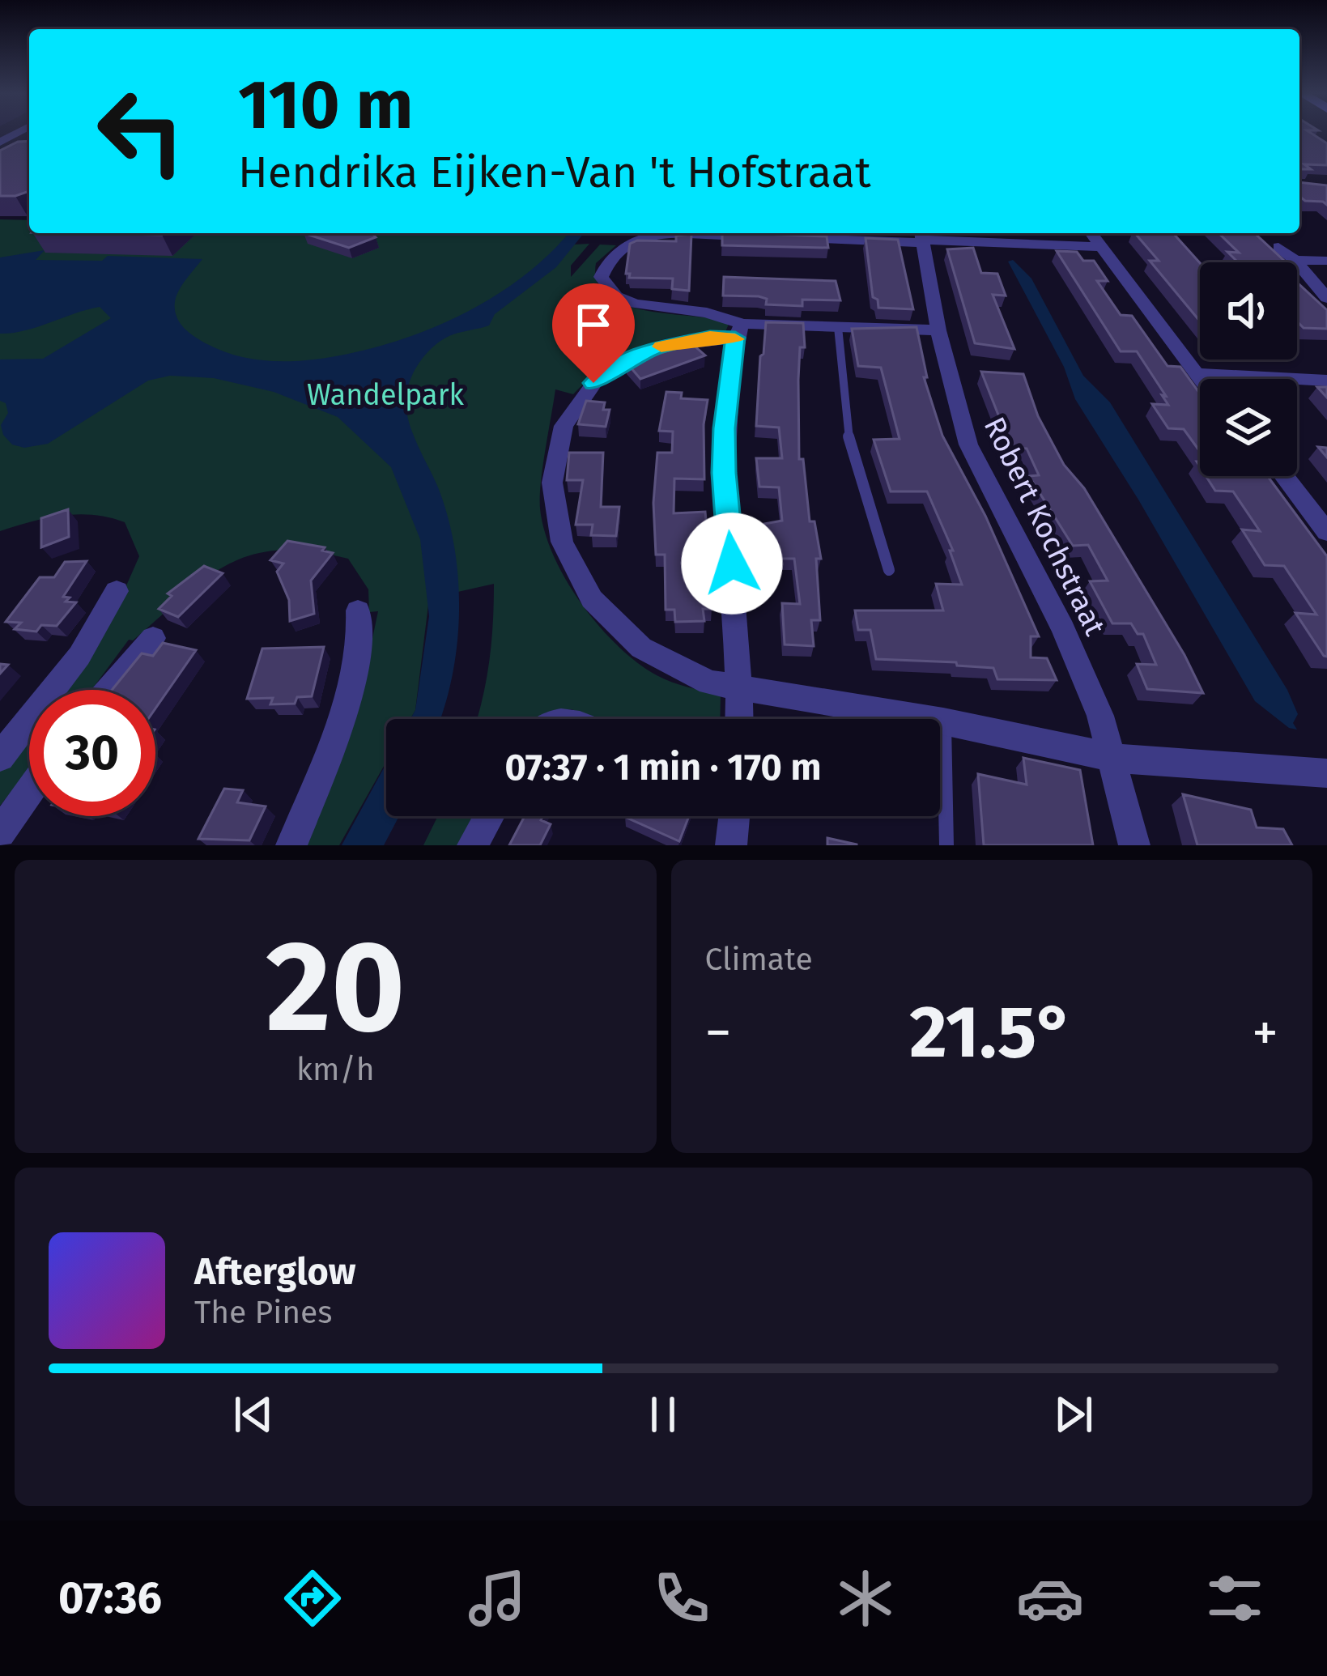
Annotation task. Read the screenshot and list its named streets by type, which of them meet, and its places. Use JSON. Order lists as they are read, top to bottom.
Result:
{
  "streets": {
    "street": ["Robert Kochstraat"]
  },
  "parks": ["Wandelpark"],
  "page": {
    "turn": ["110 m", "Hendrika Eijken-Van 't Hofstraat"],
    "limit": "30",
    "trip": "07:37 · 1 min · 170 m",
    "tile": [
      ["20", "km/h"],
      "Climate"
    ],
    "heat": ["−", "21.5°", "+"],
    "song": ["Afterglow", "The Pines"],
    "tabs": "07:36"
  }
}
